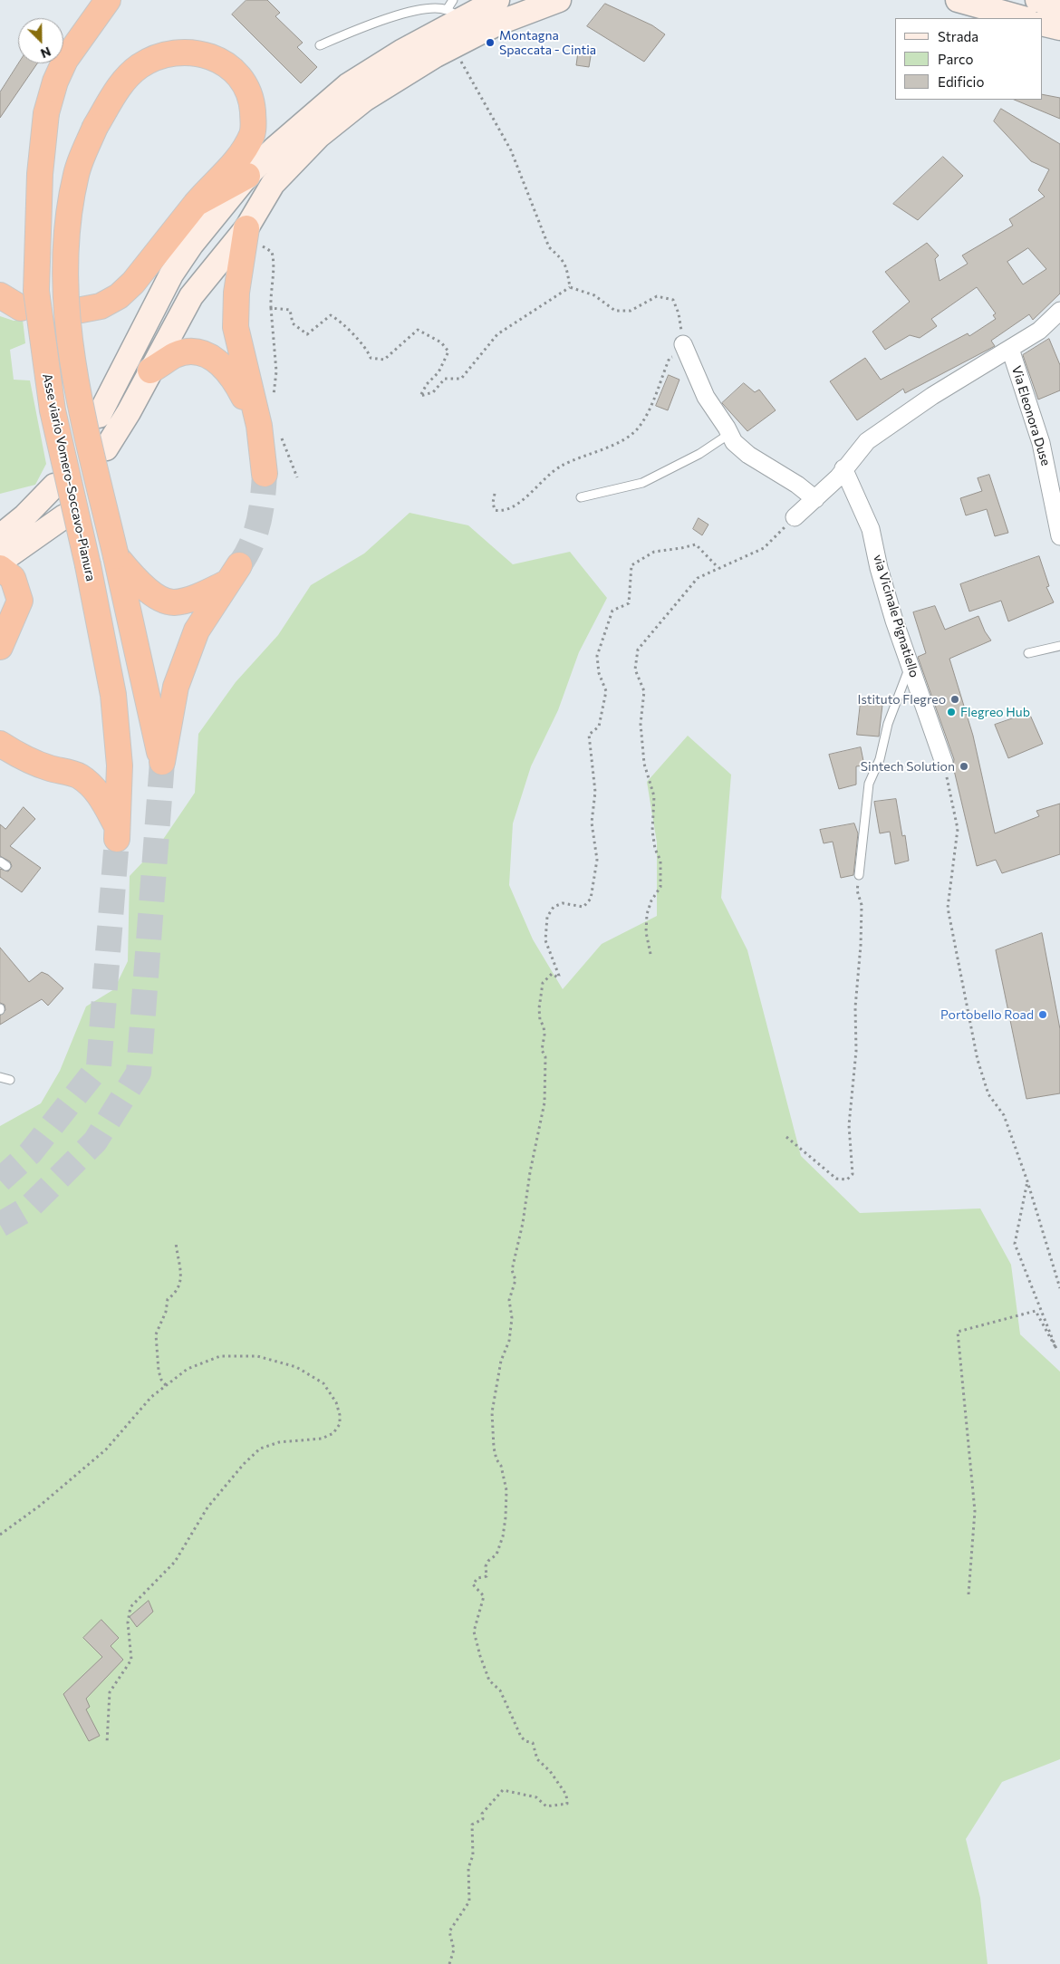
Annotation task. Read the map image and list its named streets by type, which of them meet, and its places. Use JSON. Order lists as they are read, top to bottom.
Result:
{
  "streets": {
    "highway": ["Asse viario Vomero-Soccavo-Pianura"],
    "street": ["Via Eleonora Duse", "via Vicinale Pignatiello"]
  },
  "places": [
    "Montagna Spaccata - Cintia",
    "Istituto Flegreo",
    "Flegreo Hub",
    "Sintech Solution",
    "Portobello Road"
  ],
  "legend": ["Strada", "Parco", "Edificio"],
  "north": "bottom right"
}
